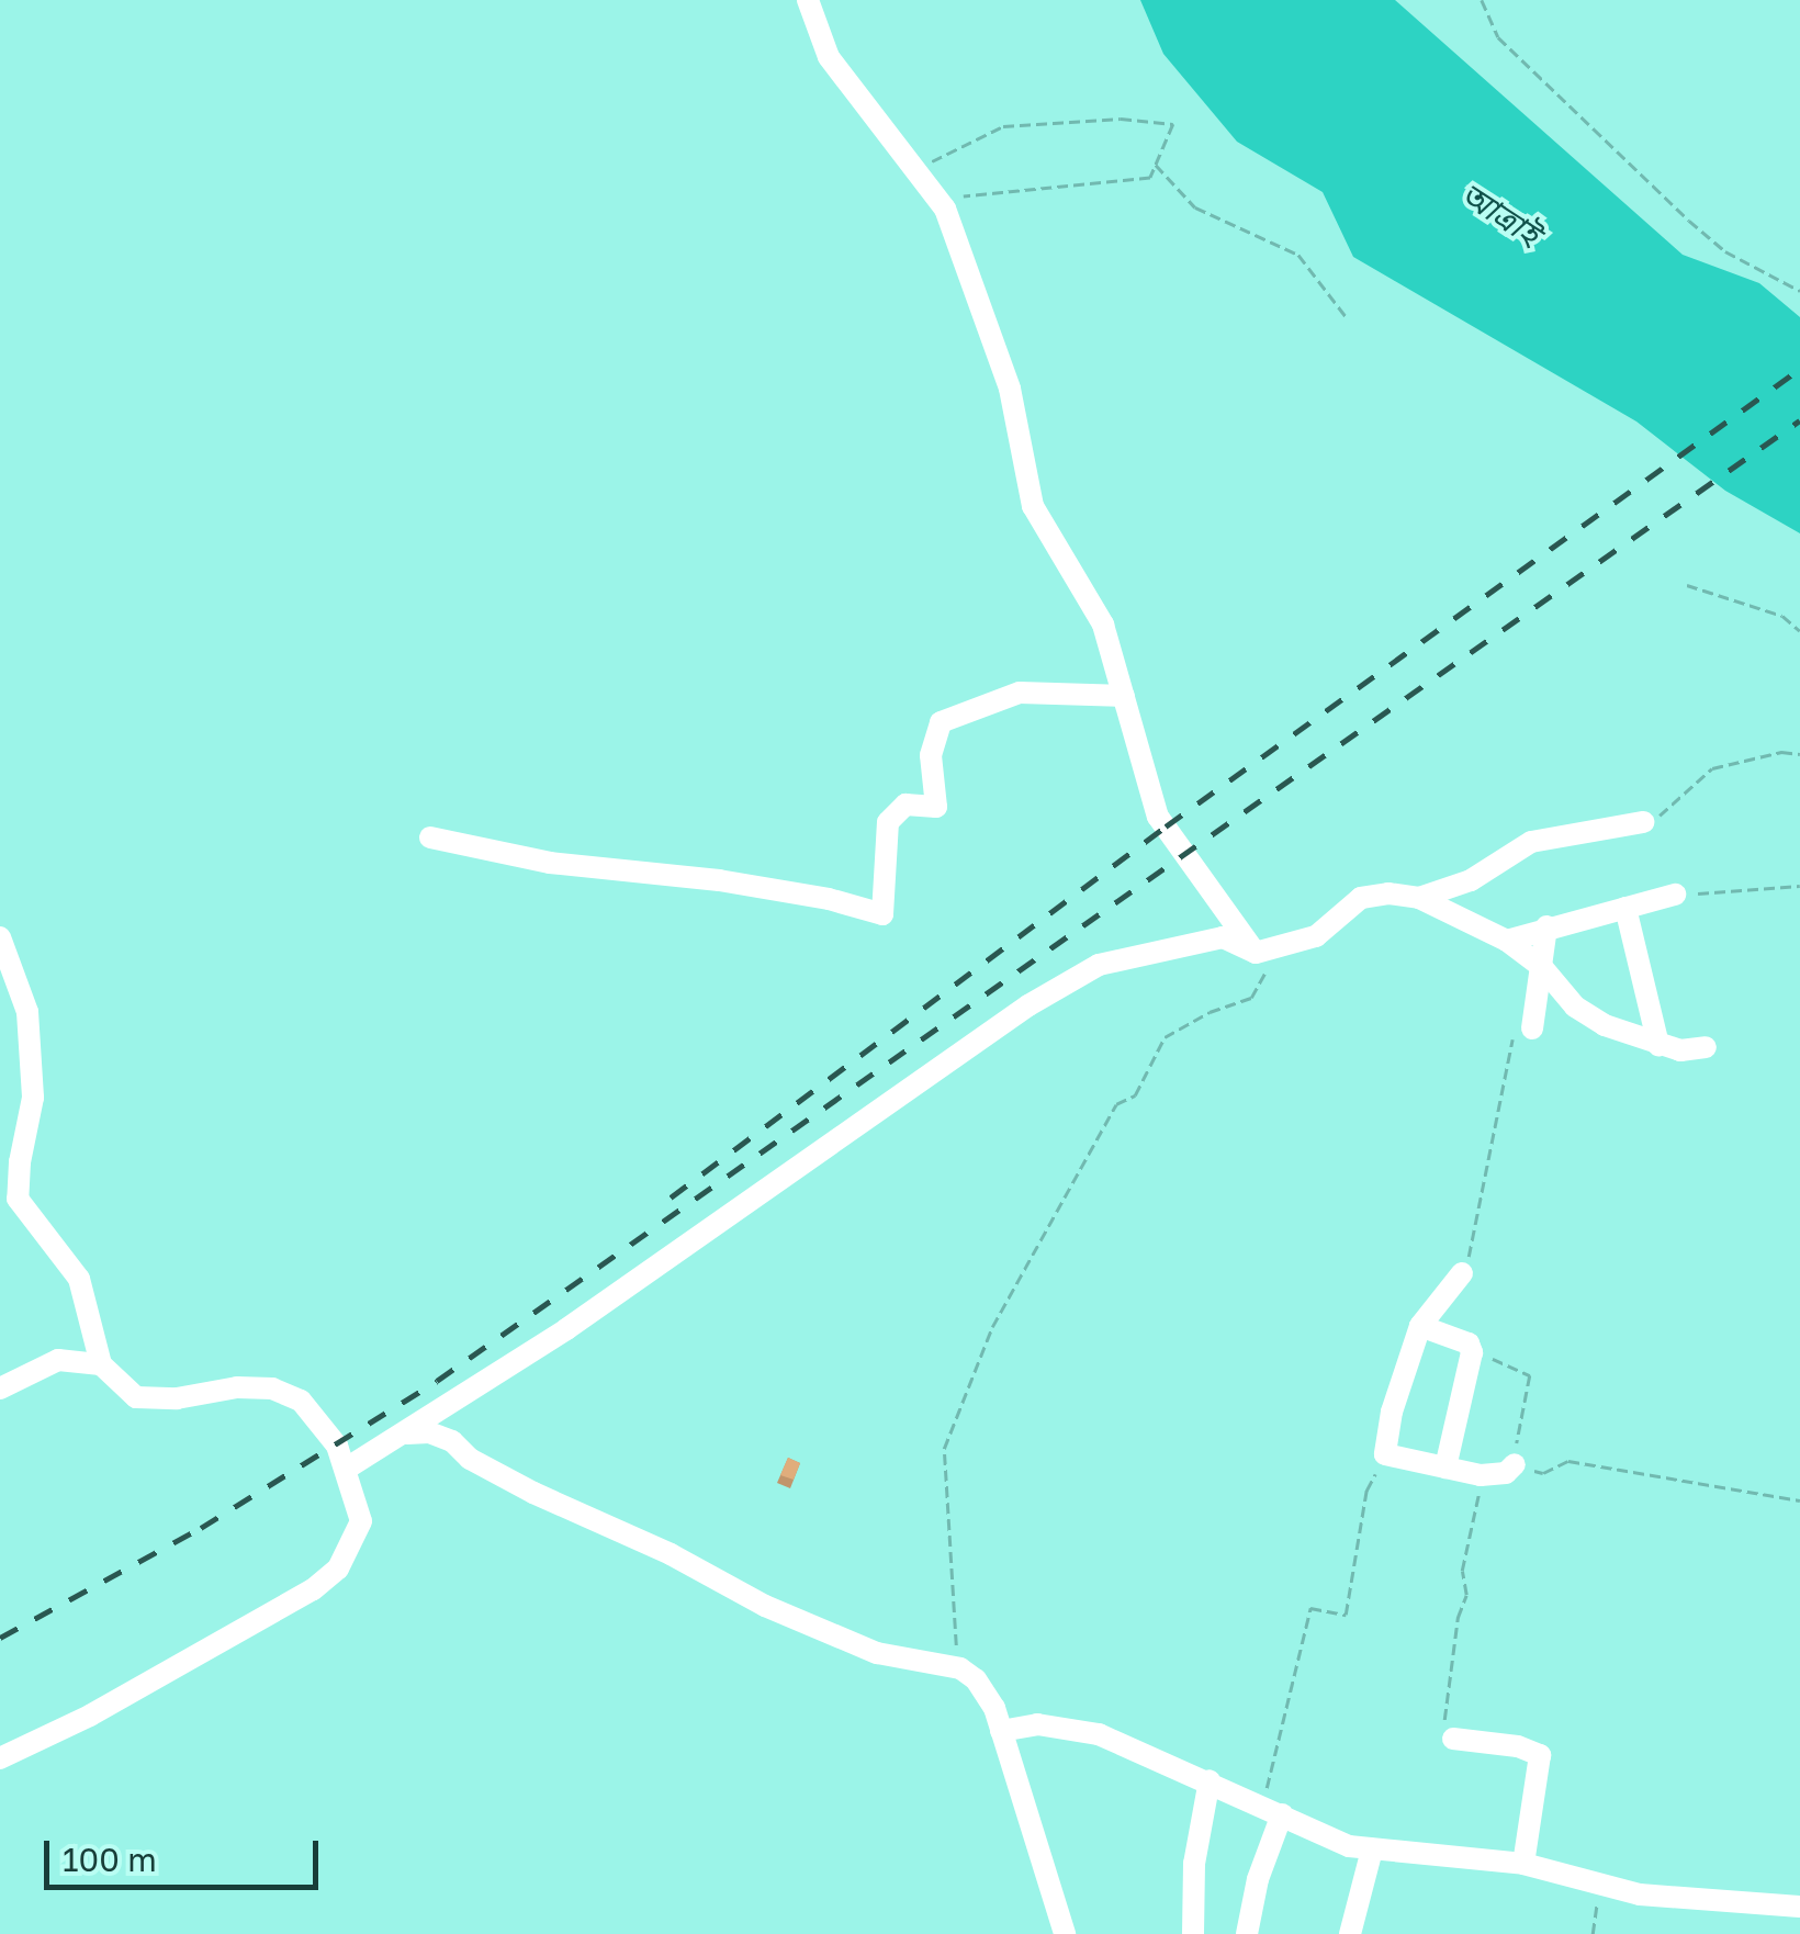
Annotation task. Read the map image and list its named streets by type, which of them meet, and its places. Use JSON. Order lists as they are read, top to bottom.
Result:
{
  "water": ["আত্রাই"],
  "scale_bar": "100 m"
}
